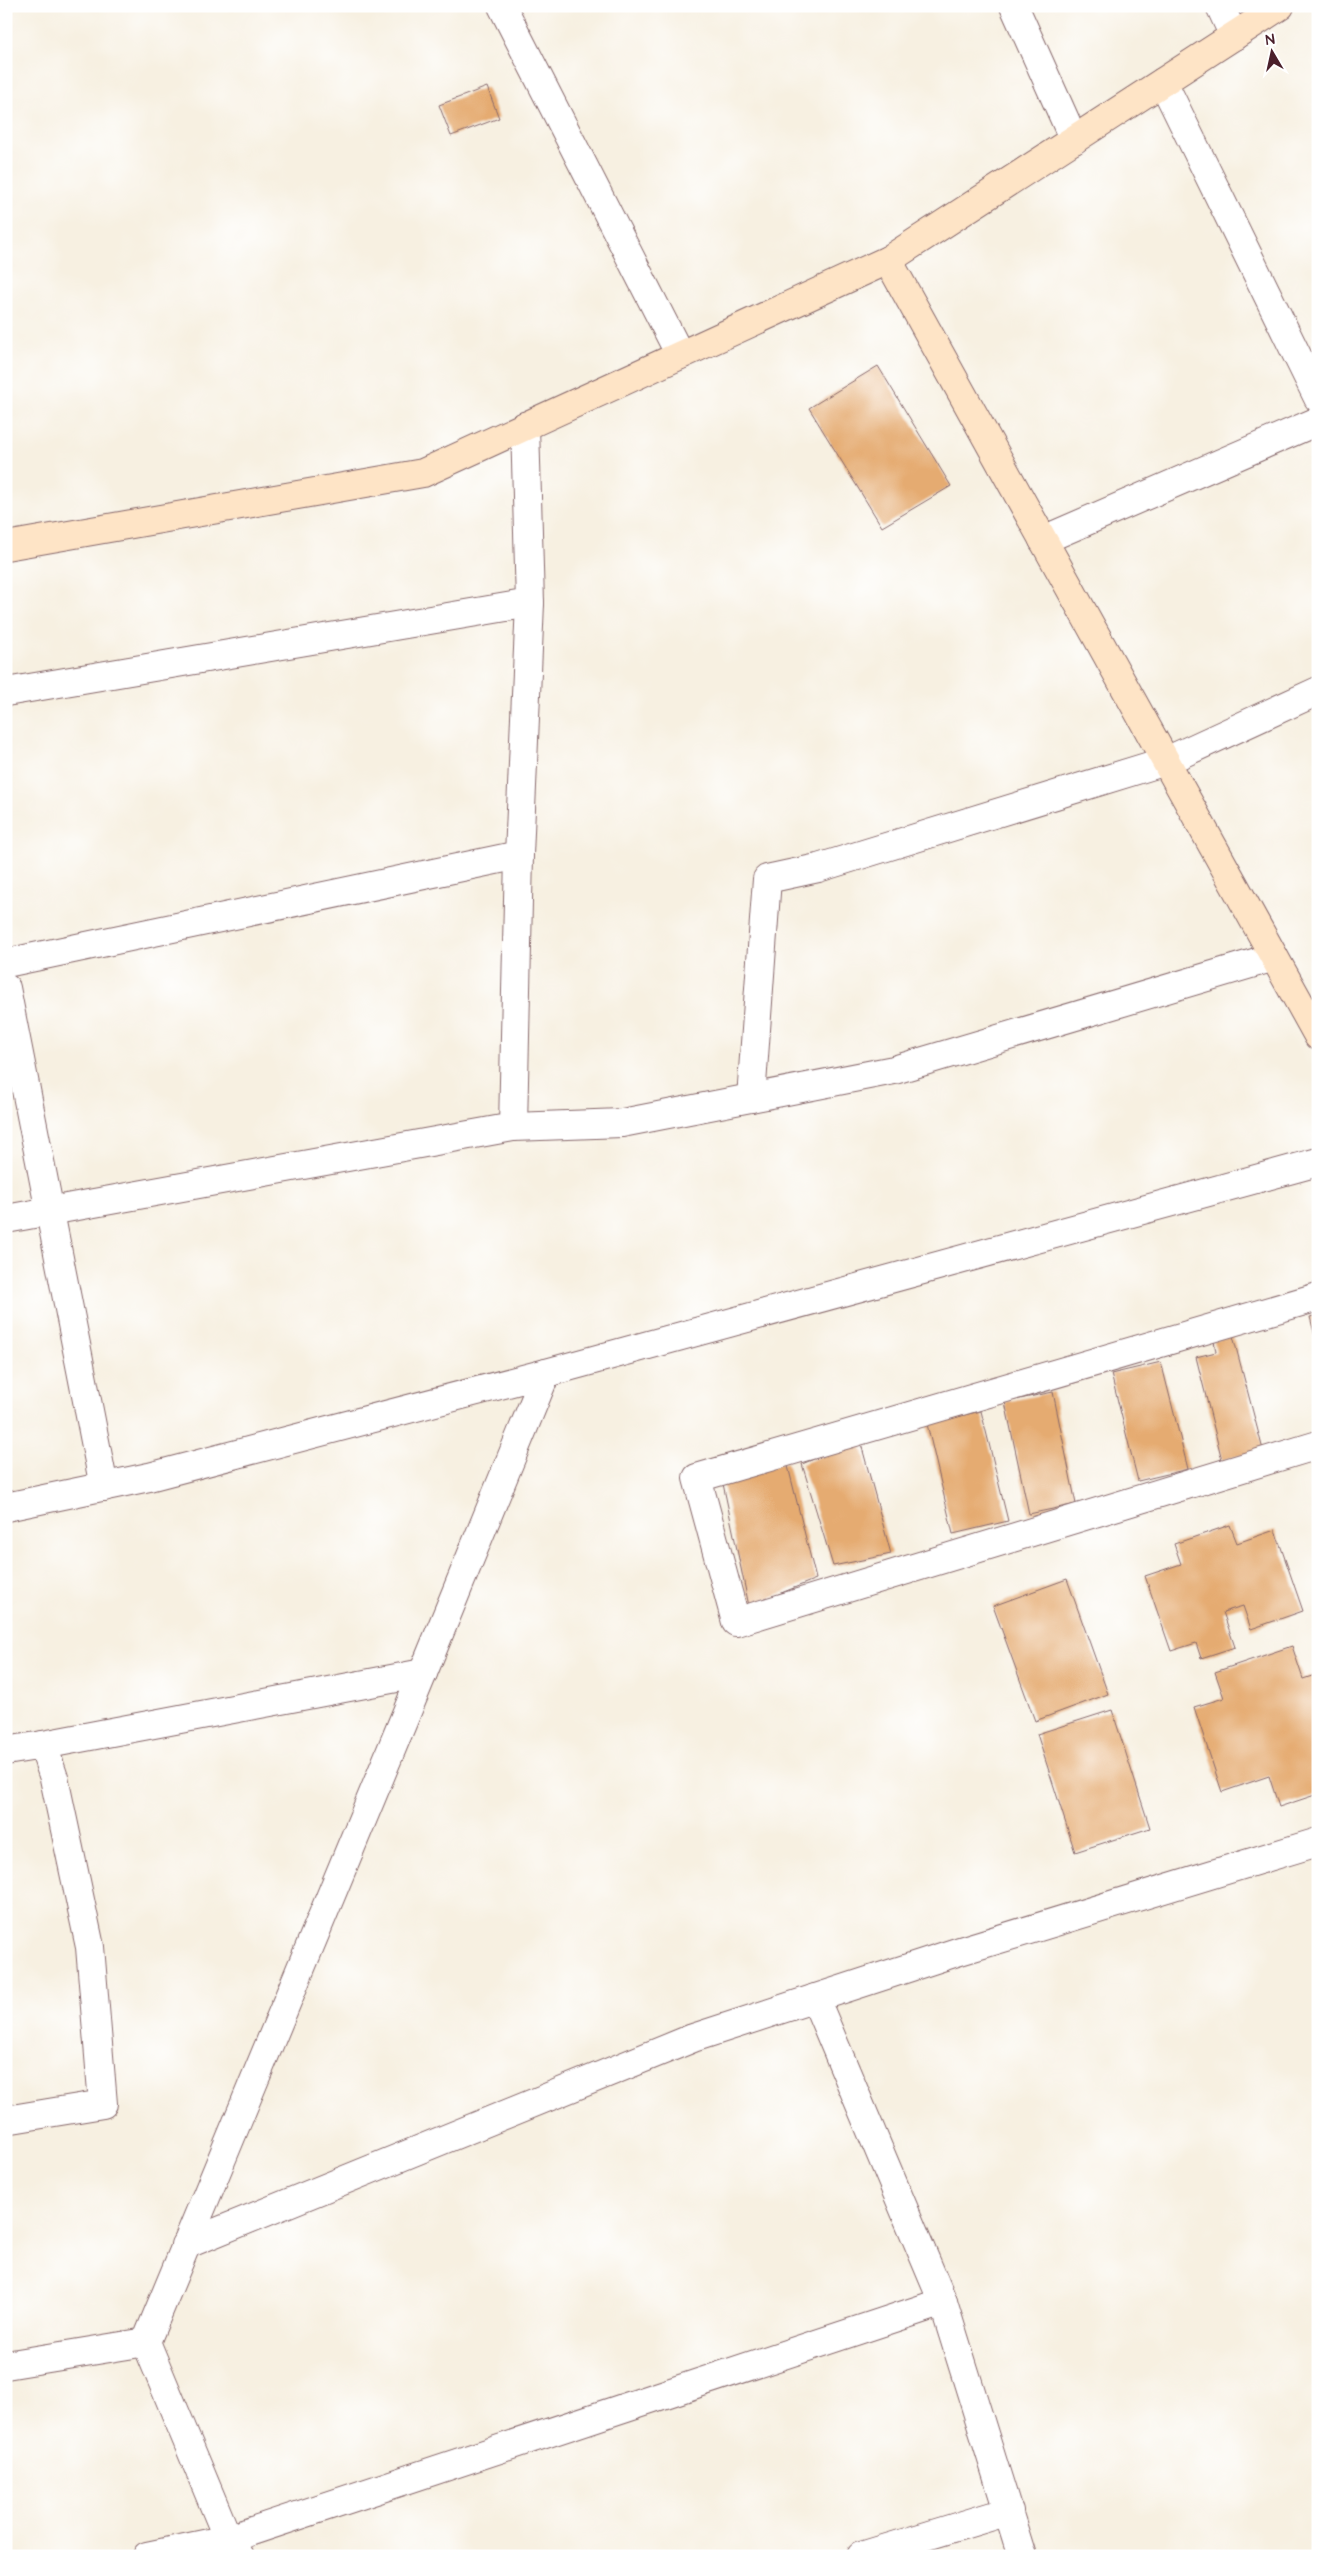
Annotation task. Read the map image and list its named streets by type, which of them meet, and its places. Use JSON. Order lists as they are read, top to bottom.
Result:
{
  "north": "top"
}
